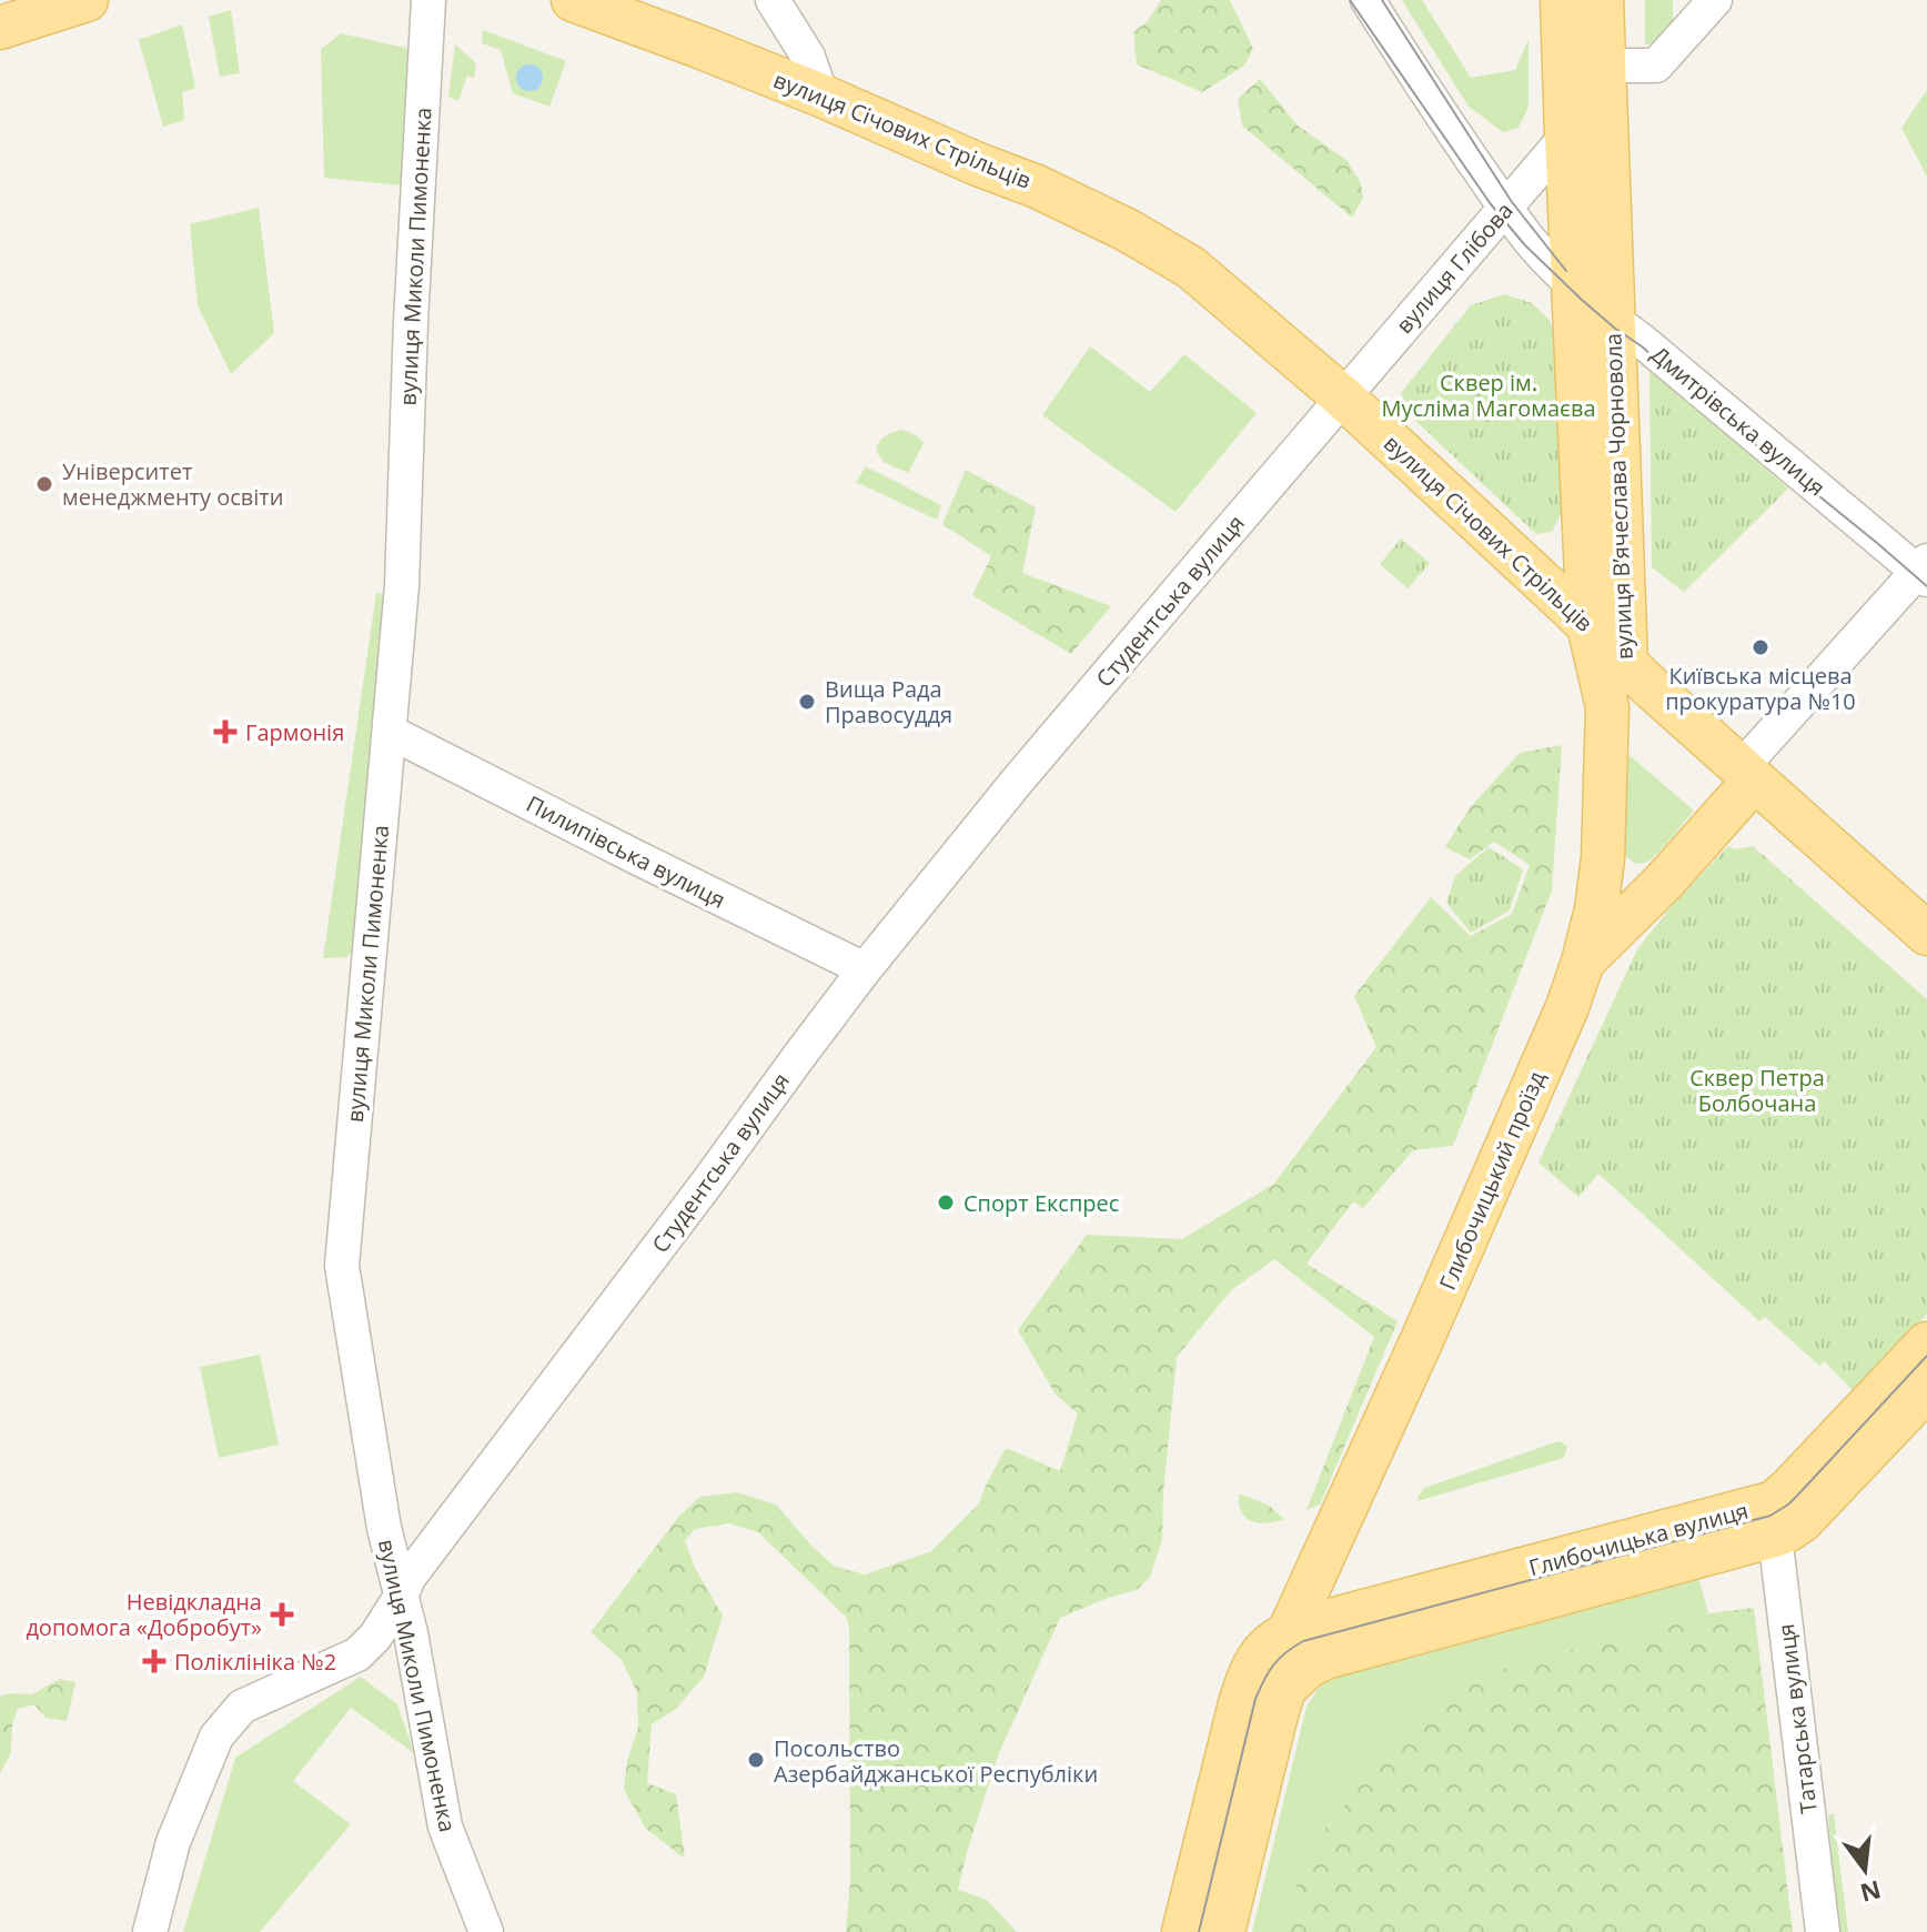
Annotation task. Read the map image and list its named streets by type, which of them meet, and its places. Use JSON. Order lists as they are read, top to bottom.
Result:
{
  "streets": {
    "main road": [
      "вулиця Січових Стрільців",
      "вулиця Вʼячеслава Чорновола",
      "Глибочицький проїзд",
      "Глибочицька вулиця"
    ],
    "street": [
      "вулиця Миколи Пимоненка",
      "вулиця Глібова",
      "Дмитрівська вулиця",
      "Студентська вулиця",
      "Пилипівська вулиця",
      "Татарська вулиця"
    ]
  },
  "crossings": [
    ["вулиця Січових Стрільців", "вулиця Глібова"],
    ["вулиця Січових Стрільців", "вулиця Вʼячеслава Чорновола"],
    ["вулиця Січових Стрільців", "Студентська вулиця"],
    ["вулиця Миколи Пимоненка", "Студентська вулиця"],
    ["вулиця Миколи Пимоненка", "Пилипівська вулиця"],
    ["вулиця Глібова", "Дмитрівська вулиця"],
    ["вулиця Глібова", "вулиця Вʼячеслава Чорновола"],
    ["вулиця Глібова", "Студентська вулиця"],
    ["Дмитрівська вулиця", "вулиця Вʼячеслава Чорновола"],
    ["вулиця Вʼячеслава Чорновола", "Глибочицький проїзд"],
    ["Студентська вулиця", "Пилипівська вулиця"],
    ["Глибочицький проїзд", "Глибочицька вулиця"],
    ["Глибочицька вулиця", "Татарська вулиця"]
  ],
  "parks": ["Сквер ім. Мусліма Магомаєва", "Сквер Петра Болбочана"],
  "places": {
    "other": [
      "Університет менеджменту освіти",
      "Київська місцева прокуратура №10",
      "Вища Рада Правосуддя",
      "Спорт Експрес",
      "Посольство Азербайджанської Республіки"
    ],
    "health": ["Гармонія", "Невідкладна допомога «Добробут»", "Поліклініка №2"]
  },
  "north": "bottom"
}
